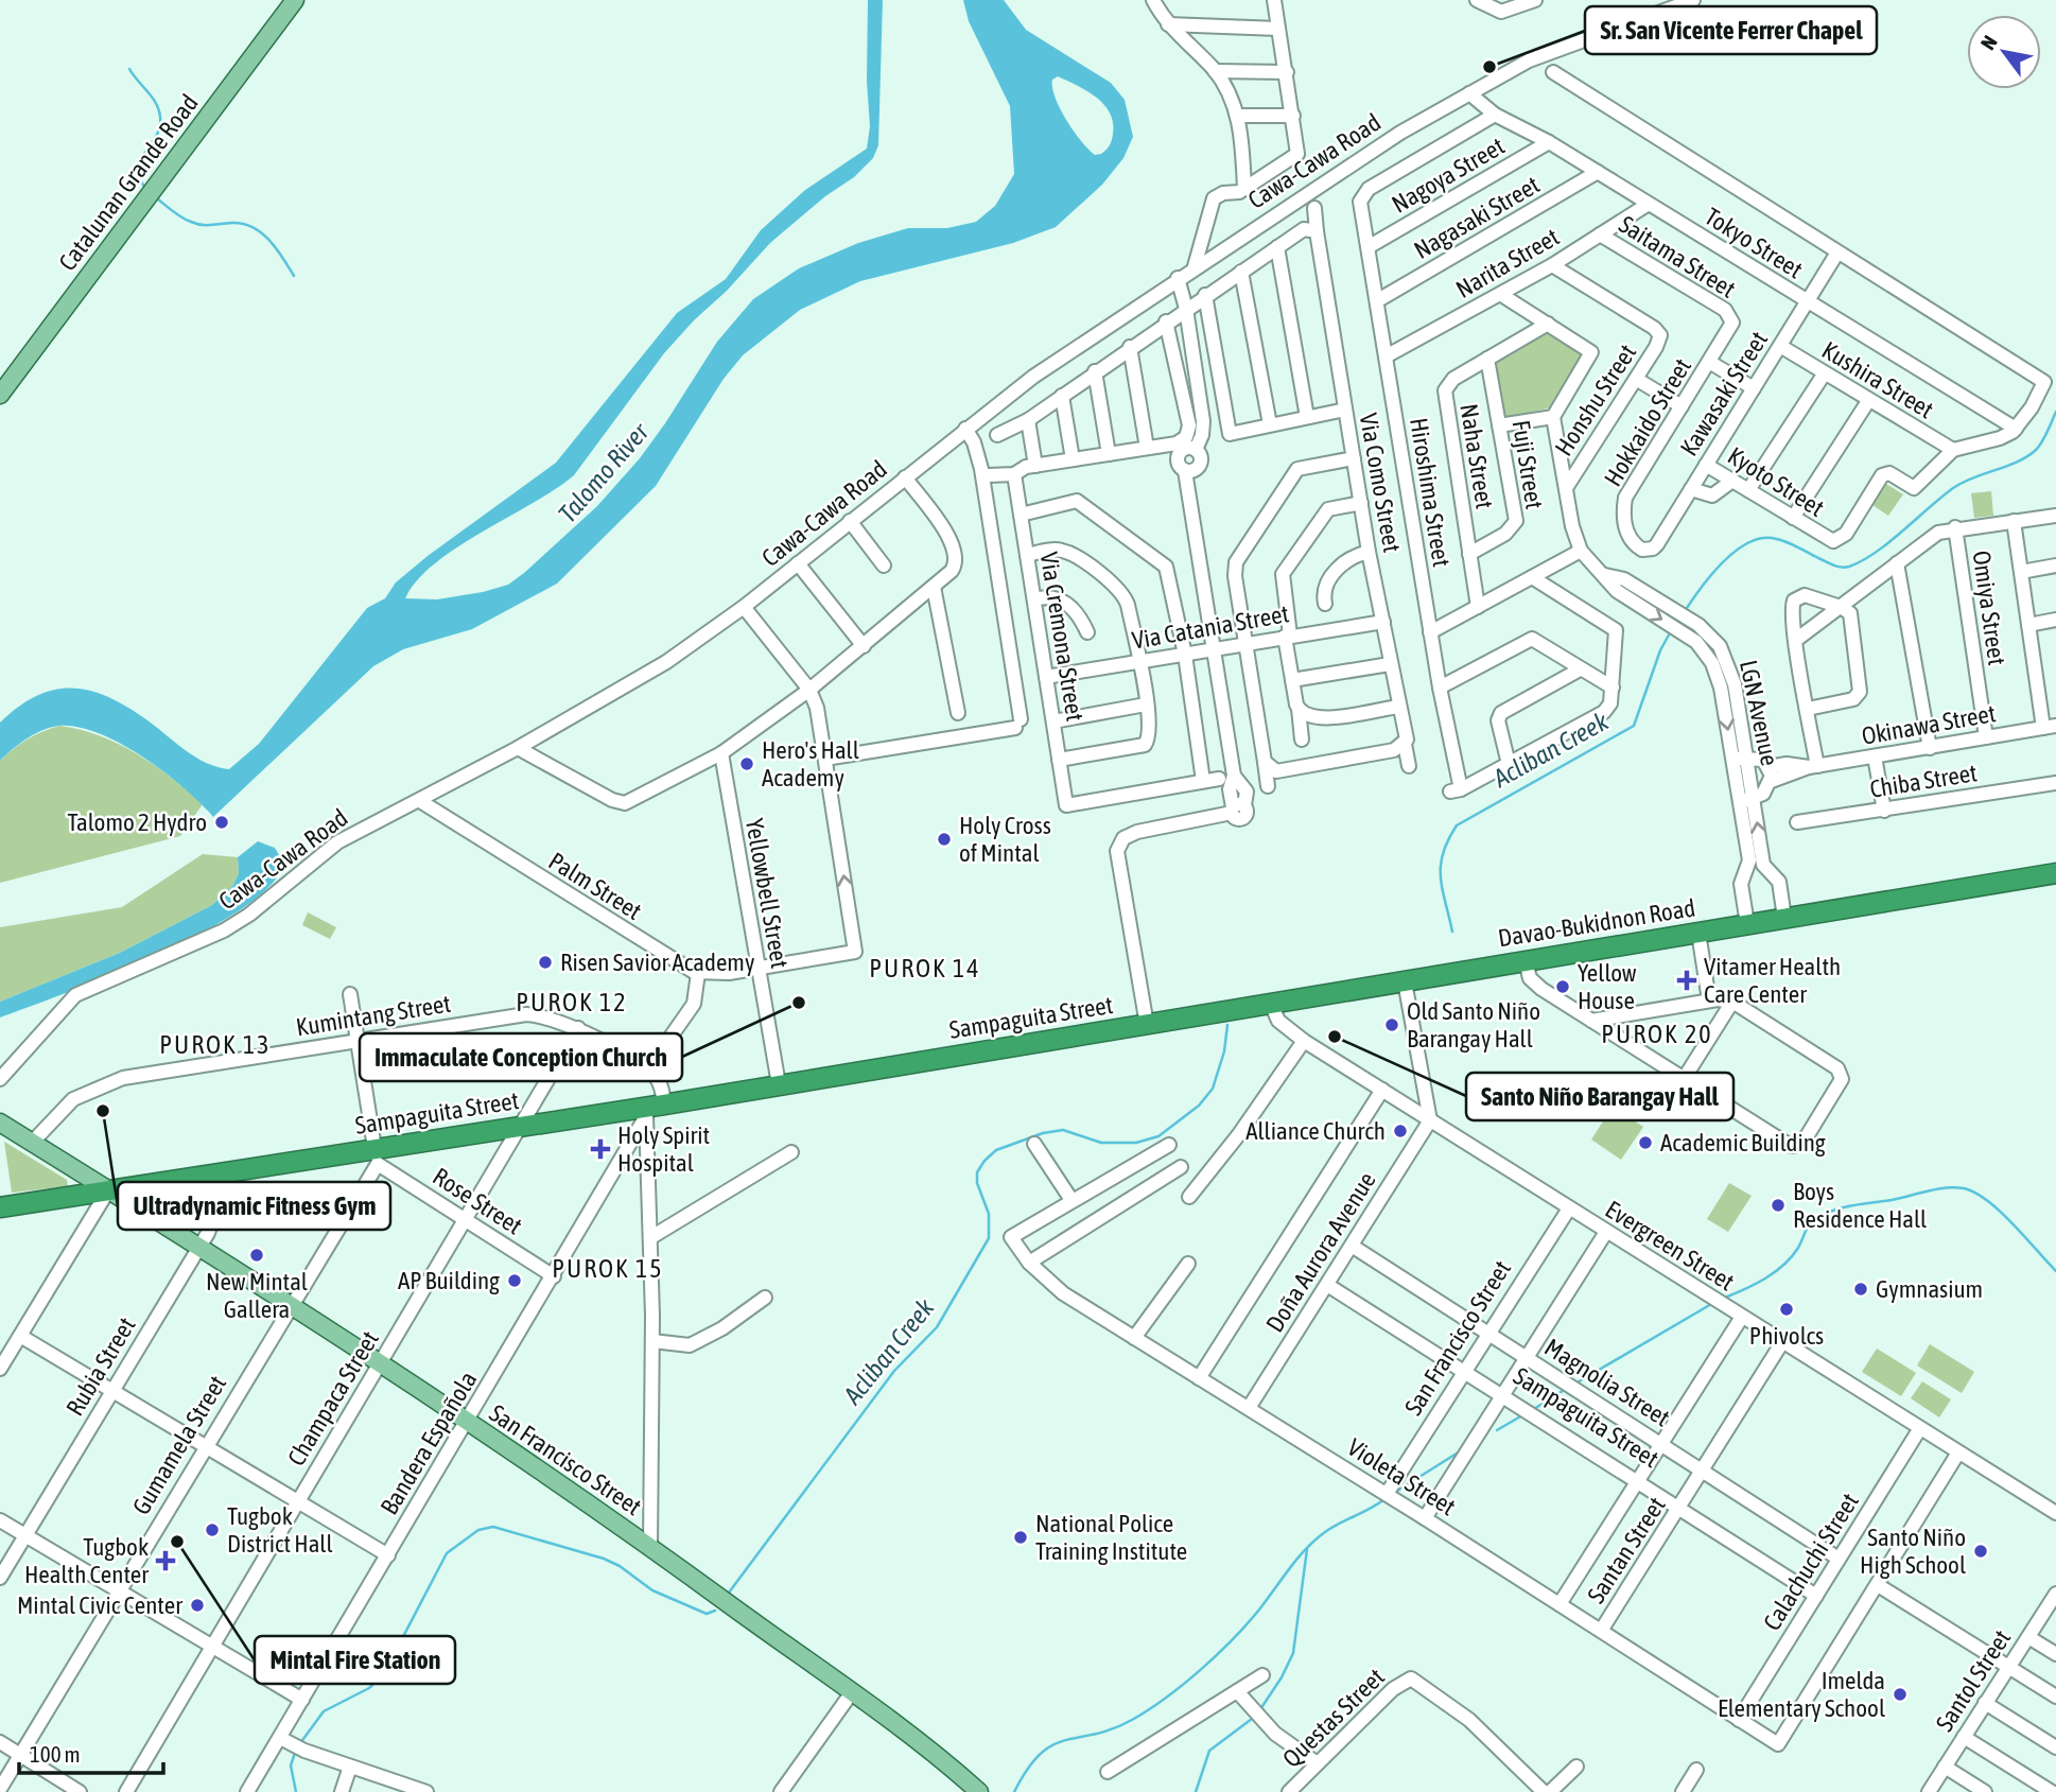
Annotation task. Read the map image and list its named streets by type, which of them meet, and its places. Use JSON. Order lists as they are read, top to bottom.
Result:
{
  "streets": {
    "highway": ["Davao-Bukidnon Road", "Sampaguita Street"],
    "main road": ["Catalunan Grande Road", "San Francisco Street"],
    "street": [
      "Cawa-Cawa Road",
      "Nagoya Street",
      "Nagasaki Street",
      "Tokyo Street",
      "Saitama Street",
      "Narita Street",
      "Kushira Street",
      "Kawasaki Street",
      "Honshu Street",
      "Hokkaido Street",
      "Naha Street",
      "Fuji Street",
      "Kyoto Street",
      "Via Como Street",
      "Hiroshima Street",
      "Omiya Street",
      "Via Catania Street",
      "Via Cremona Street",
      "LGN Avenue",
      "Okinawa Street",
      "Chiba Street",
      "Palm Street",
      "Yellowbell Street",
      "Kumintang Street",
      "Rose Street",
      "Evergreen Street",
      "Doña Aurora Avenue",
      "Rubia Street",
      "Magnolia Street",
      "Champaca Street",
      "Bandera Española",
      "Gumamela Street",
      "Violeta Street",
      "Santan Street",
      "Calachuchi Street",
      "Santol Street",
      "Questas Street"
    ]
  },
  "crossings": [
    ["Cawa-Cawa Road", "Tokyo Street"],
    ["Cawa-Cawa Road", "Palm Street"],
    ["Nagoya Street", "Tokyo Street"],
    ["Nagoya Street", "Hiroshima Street"],
    ["Nagasaki Street", "Tokyo Street"],
    ["Nagasaki Street", "Hiroshima Street"],
    ["Tokyo Street", "Narita Street"],
    ["Tokyo Street", "Kawasaki Street"],
    ["Tokyo Street", "Hiroshima Street"],
    ["Saitama Street", "Narita Street"],
    ["Saitama Street", "Hokkaido Street"],
    ["Narita Street", "Honshu Street"],
    ["Narita Street", "Hiroshima Street"],
    ["Kushira Street", "Kawasaki Street"],
    ["Kushira Street", "Kyoto Street"],
    ["Kawasaki Street", "Hokkaido Street"],
    ["Kawasaki Street", "Kyoto Street"],
    ["Honshu Street", "LGN Avenue"],
    ["Naha Street", "Fuji Street"],
    ["Via Como Street", "Via Catania Street"],
    ["Omiya Street", "Okinawa Street"],
    ["Via Catania Street", "Via Cremona Street"],
    ["LGN Avenue", "Davao-Bukidnon Road"],
    ["Yellowbell Street", "Sampaguita Street"],
    ["Davao-Bukidnon Road", "Sampaguita Street"],
    ["Davao-Bukidnon Road", "Evergreen Street"],
    ["Kumintang Street", "San Francisco Street"],
    ["Kumintang Street", "Champaca Street"],
    ["Sampaguita Street", "Rose Street"],
    ["Sampaguita Street", "Doña Aurora Avenue"],
    ["Sampaguita Street", "San Francisco Street"],
    ["Sampaguita Street", "Rubia Street"],
    ["Sampaguita Street", "Champaca Street"],
    ["Sampaguita Street", "Bandera Española"],
    ["Sampaguita Street", "Gumamela Street"],
    ["Sampaguita Street", "Santan Street"],
    ["Sampaguita Street", "Calachuchi Street"],
    ["Rose Street", "Champaca Street"],
    ["Rose Street", "Bandera Española"],
    ["Rose Street", "Gumamela Street"],
    ["Evergreen Street", "Doña Aurora Avenue"],
    ["Evergreen Street", "San Francisco Street"],
    ["Evergreen Street", "Santan Street"],
    ["Evergreen Street", "Calachuchi Street"],
    ["Doña Aurora Avenue", "Magnolia Street"],
    ["Doña Aurora Avenue", "Violeta Street"],
    ["San Francisco Street", "Rubia Street"],
    ["San Francisco Street", "Magnolia Street"],
    ["San Francisco Street", "Champaca Street"],
    ["San Francisco Street", "Bandera Española"],
    ["San Francisco Street", "Gumamela Street"],
    ["San Francisco Street", "Violeta Street"],
    ["Magnolia Street", "Santan Street"],
    ["Magnolia Street", "Calachuchi Street"],
    ["Violeta Street", "Santan Street"],
    ["Violeta Street", "Calachuchi Street"]
  ],
  "districts": [
    "PUROK 14",
    "PUROK 12",
    "PUROK 20",
    "PUROK 13",
    "PUROK 15"
  ],
  "water": ["Talomo River", "Acliban Creek"],
  "places": {
    "other": [
      "Sr. San Vicente Ferrer Chapel",
      "Hero's Hall Academy",
      "Talomo 2 Hydro",
      "Holy Cross of Mintal",
      "Risen Savior Academy",
      "Yellow House",
      "Immaculate Conception Church",
      "Old Santo Niño Barangay Hall",
      "Santo Niño Barangay Hall",
      "Ultradynamic Fitness Gym",
      "Alliance Church",
      "Academic Building",
      "Boys Residence Hall",
      "New Mintal Gallera",
      "AP Building",
      "Gymnasium",
      "Phivolcs",
      "Tugbok District Hall",
      "National Police Training Institute",
      "Mintal Fire Station",
      "Santo Niño High School",
      "Mintal Civic Center",
      "Imelda Elementary School"
    ],
    "health": ["Vitamer Health Care Center", "Holy Spirit Hospital", "Tugbok Health Center"]
  },
  "scale_bar": "100 m",
  "north": "top left"
}
